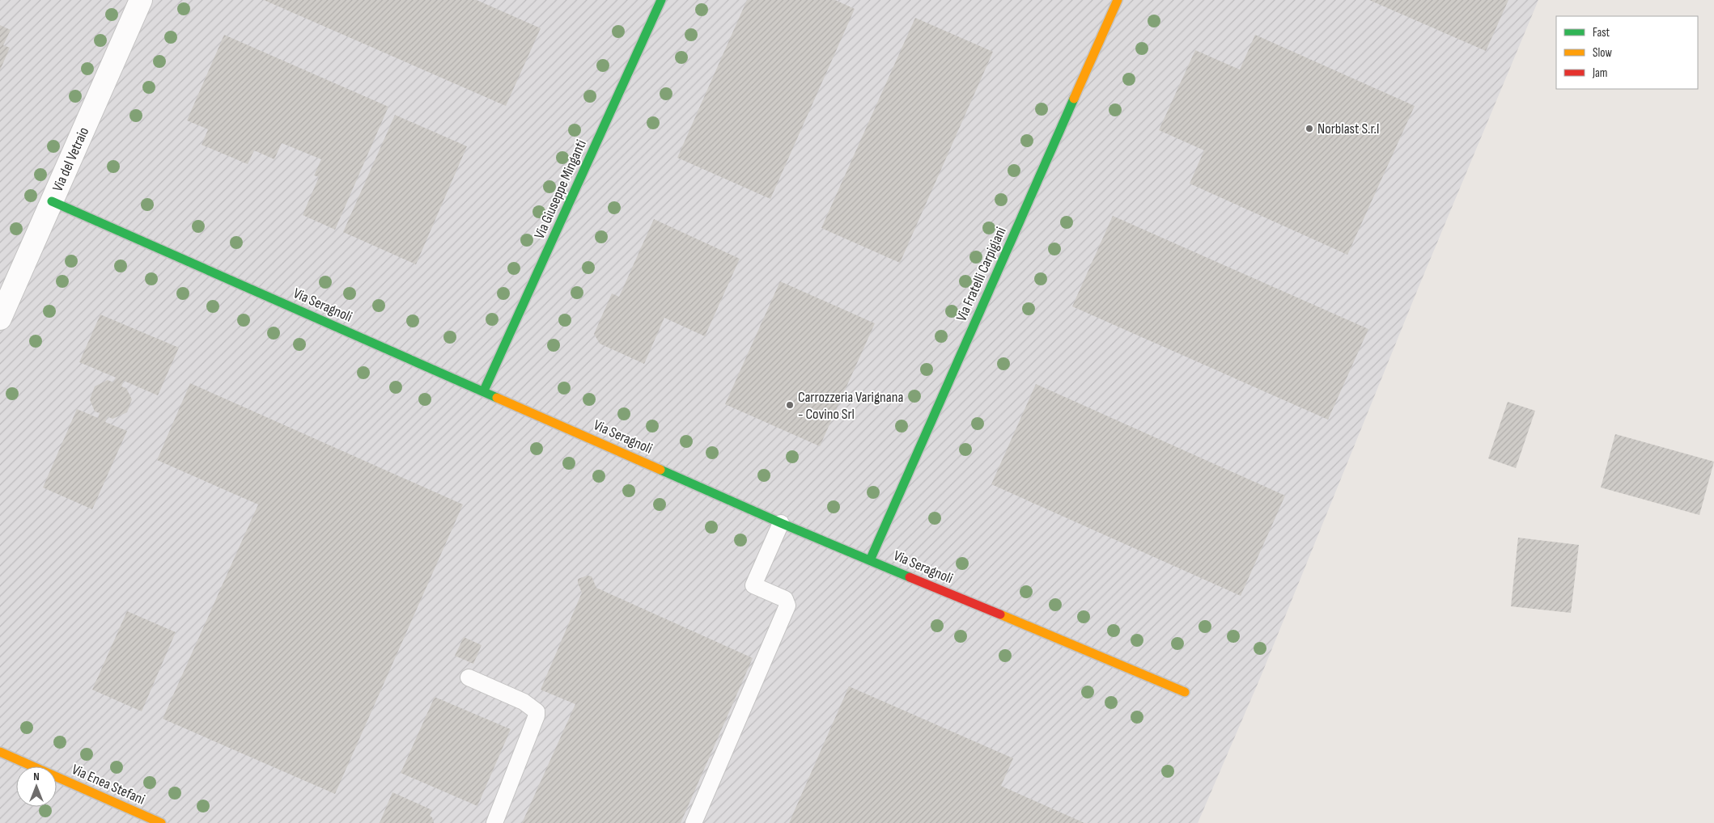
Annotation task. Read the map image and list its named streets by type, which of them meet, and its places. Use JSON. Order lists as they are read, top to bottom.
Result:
{
  "streets": {
    "street": [
      "Via del Vetraio",
      "Via Giuseppe Minganti",
      "Via Fratelli Carpigiani",
      "Via Seragnoli",
      "Via Enea Stefani"
    ]
  },
  "crossings": [
    ["Via del Vetraio", "Via Seragnoli"],
    ["Via Giuseppe Minganti", "Via Seragnoli"],
    ["Via Fratelli Carpigiani", "Via Seragnoli"]
  ],
  "places": ["Norblast S.r.l", "Carrozzeria Varignana - Covino Srl"],
  "legend": ["Fast", "Slow", "Jam"],
  "north": "top"
}
